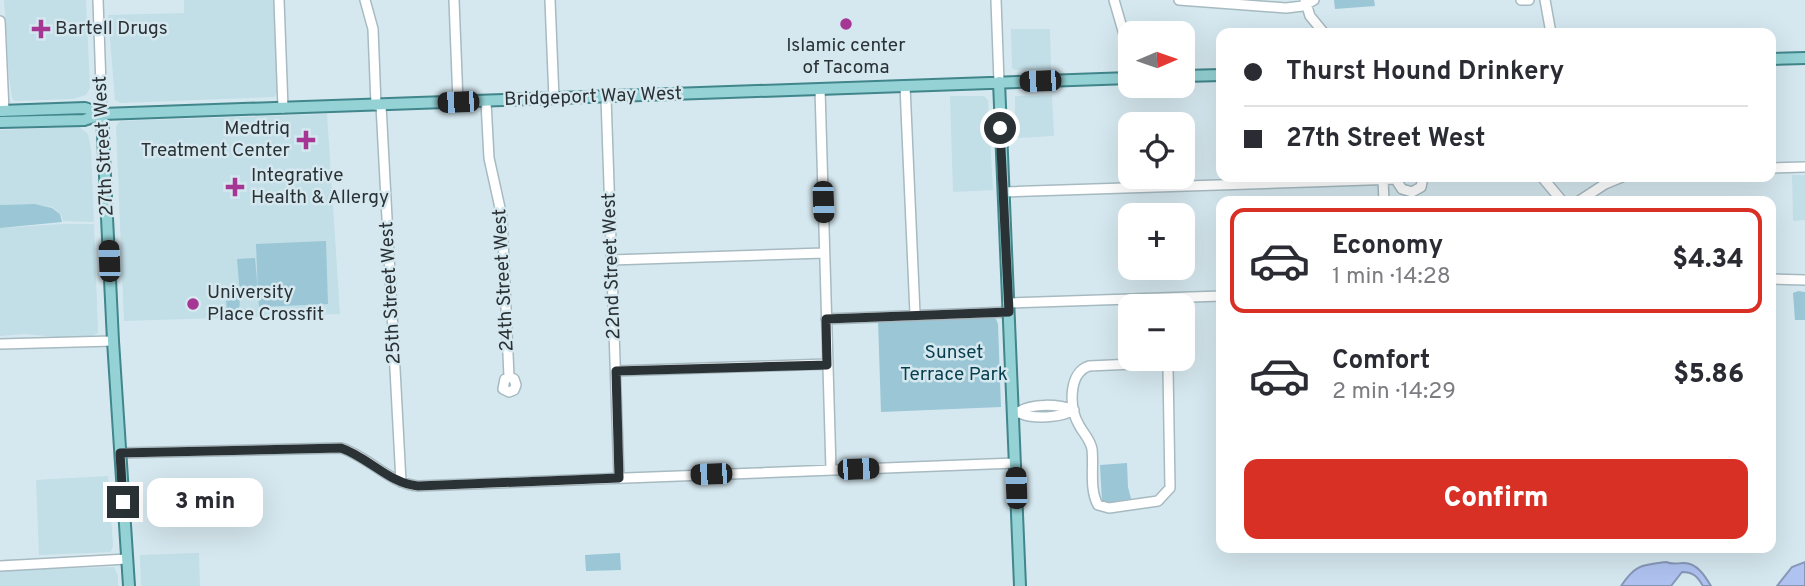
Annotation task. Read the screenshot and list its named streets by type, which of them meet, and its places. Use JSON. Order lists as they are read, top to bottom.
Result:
{
  "streets": {
    "main road": ["Bridgeport Way West", "27th Street West"],
    "street": ["22nd Street West", "24th Street West", "25th Street West"]
  },
  "crossings": [
    ["Bridgeport Way West", "27th Street West"],
    ["Bridgeport Way West", "22nd Street West"],
    ["Bridgeport Way West", "24th Street West"],
    ["Bridgeport Way West", "25th Street West"]
  ],
  "parks": ["Sunset Terrace Park"],
  "places": {
    "other": ["Islamic center of Tacoma", "University Place Crossfit"],
    "health": ["Bartell Drugs", "Medtriq Treatment Center", "Integrative Health & Allergy"]
  },
  "north": "right",
  "page": {
    "map_buttons": ["+", "−"],
    "banner": ["Thurst Hound Drinkery", "27th Street West"],
    "list": [
      {
        "name": "Economy",
        "note": "1 min · 14:28",
        "value": "$4.34"
      },
      {
        "name": "Comfort",
        "note": "2 min · 14:29",
        "value": "$5.86"
      }
    ],
    "buttons": "Confirm",
    "bubble": "3 min"
  }
}
